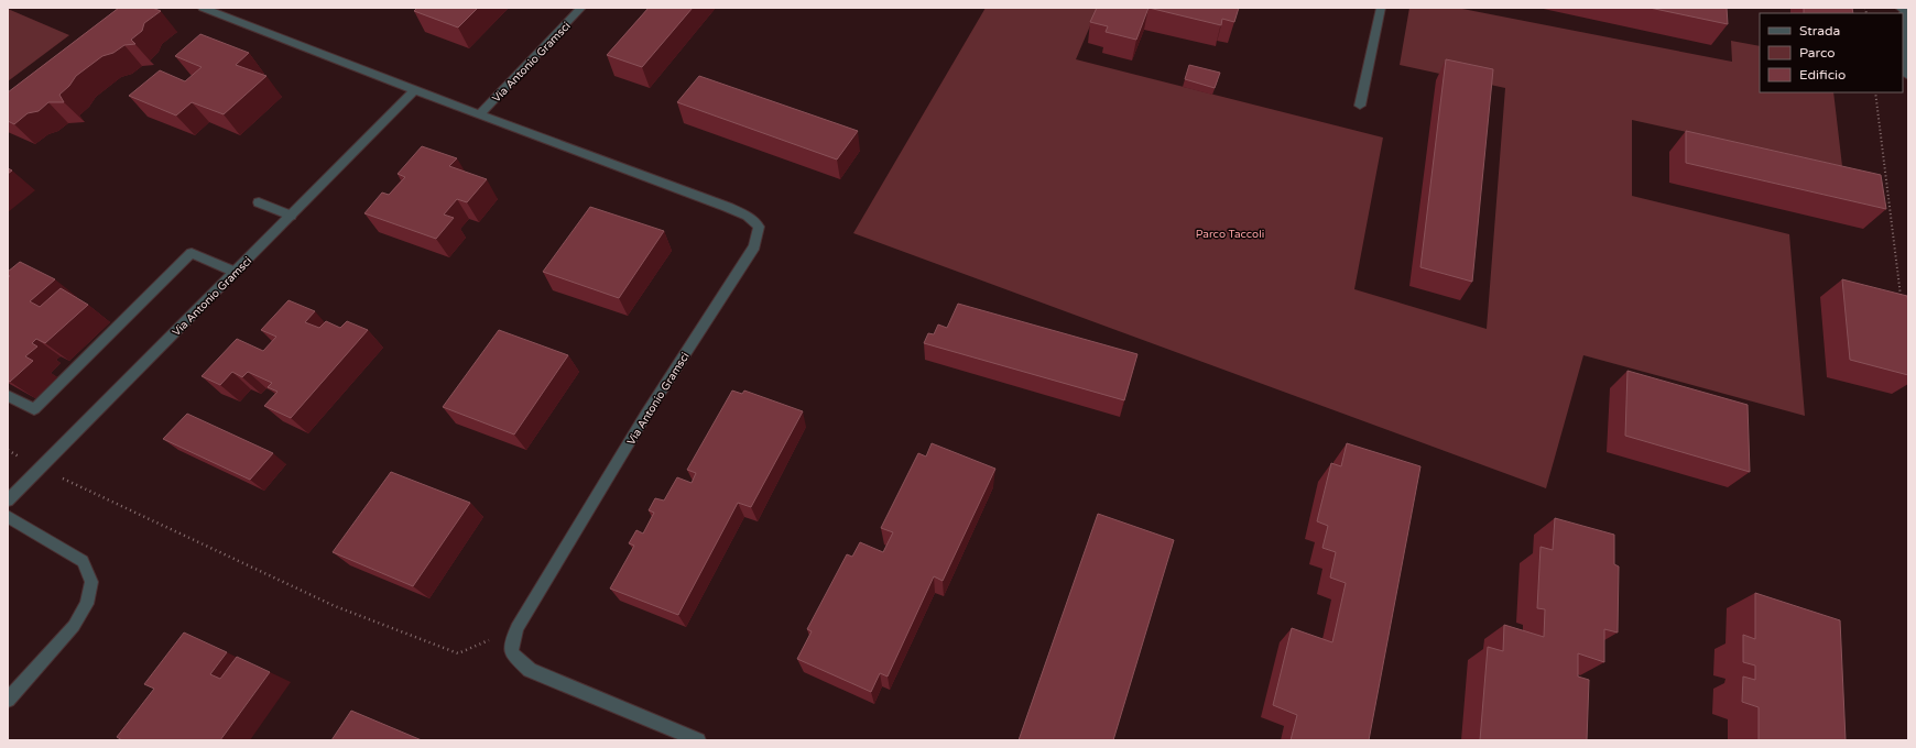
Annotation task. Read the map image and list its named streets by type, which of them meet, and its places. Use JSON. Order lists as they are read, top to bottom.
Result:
{
  "streets": {
    "street": ["Via Antonio Gramsci"]
  },
  "parks": ["Parco Taccoli"],
  "legend": ["Strada", "Parco", "Edificio"]
}
